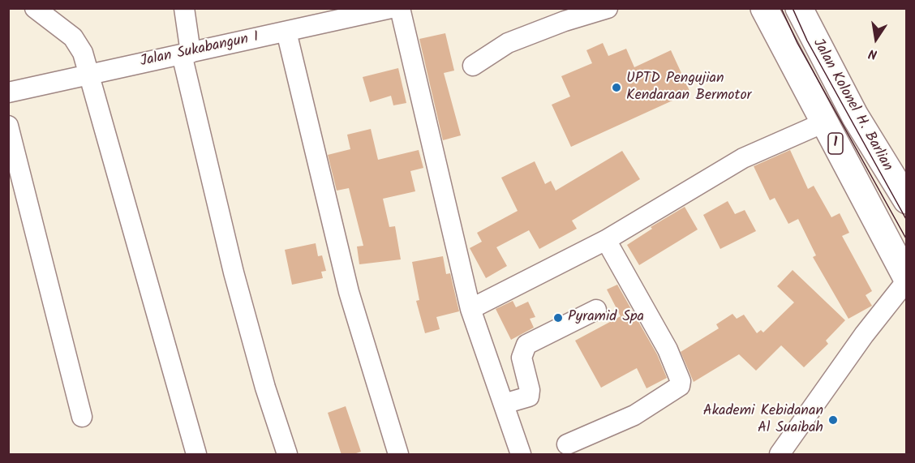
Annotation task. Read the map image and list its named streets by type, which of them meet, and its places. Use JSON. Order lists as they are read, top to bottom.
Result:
{
  "streets": {
    "highway": ["Jalan Kolonel H. Barlian", "1"],
    "street": ["Jalan Sukabangun I"]
  },
  "places": ["UPTD Pengujian Kendaraan Bermotor", "Pyramid Spa", "Akademi Kebidanan Al Suaibah"],
  "north": "bottom"
}
